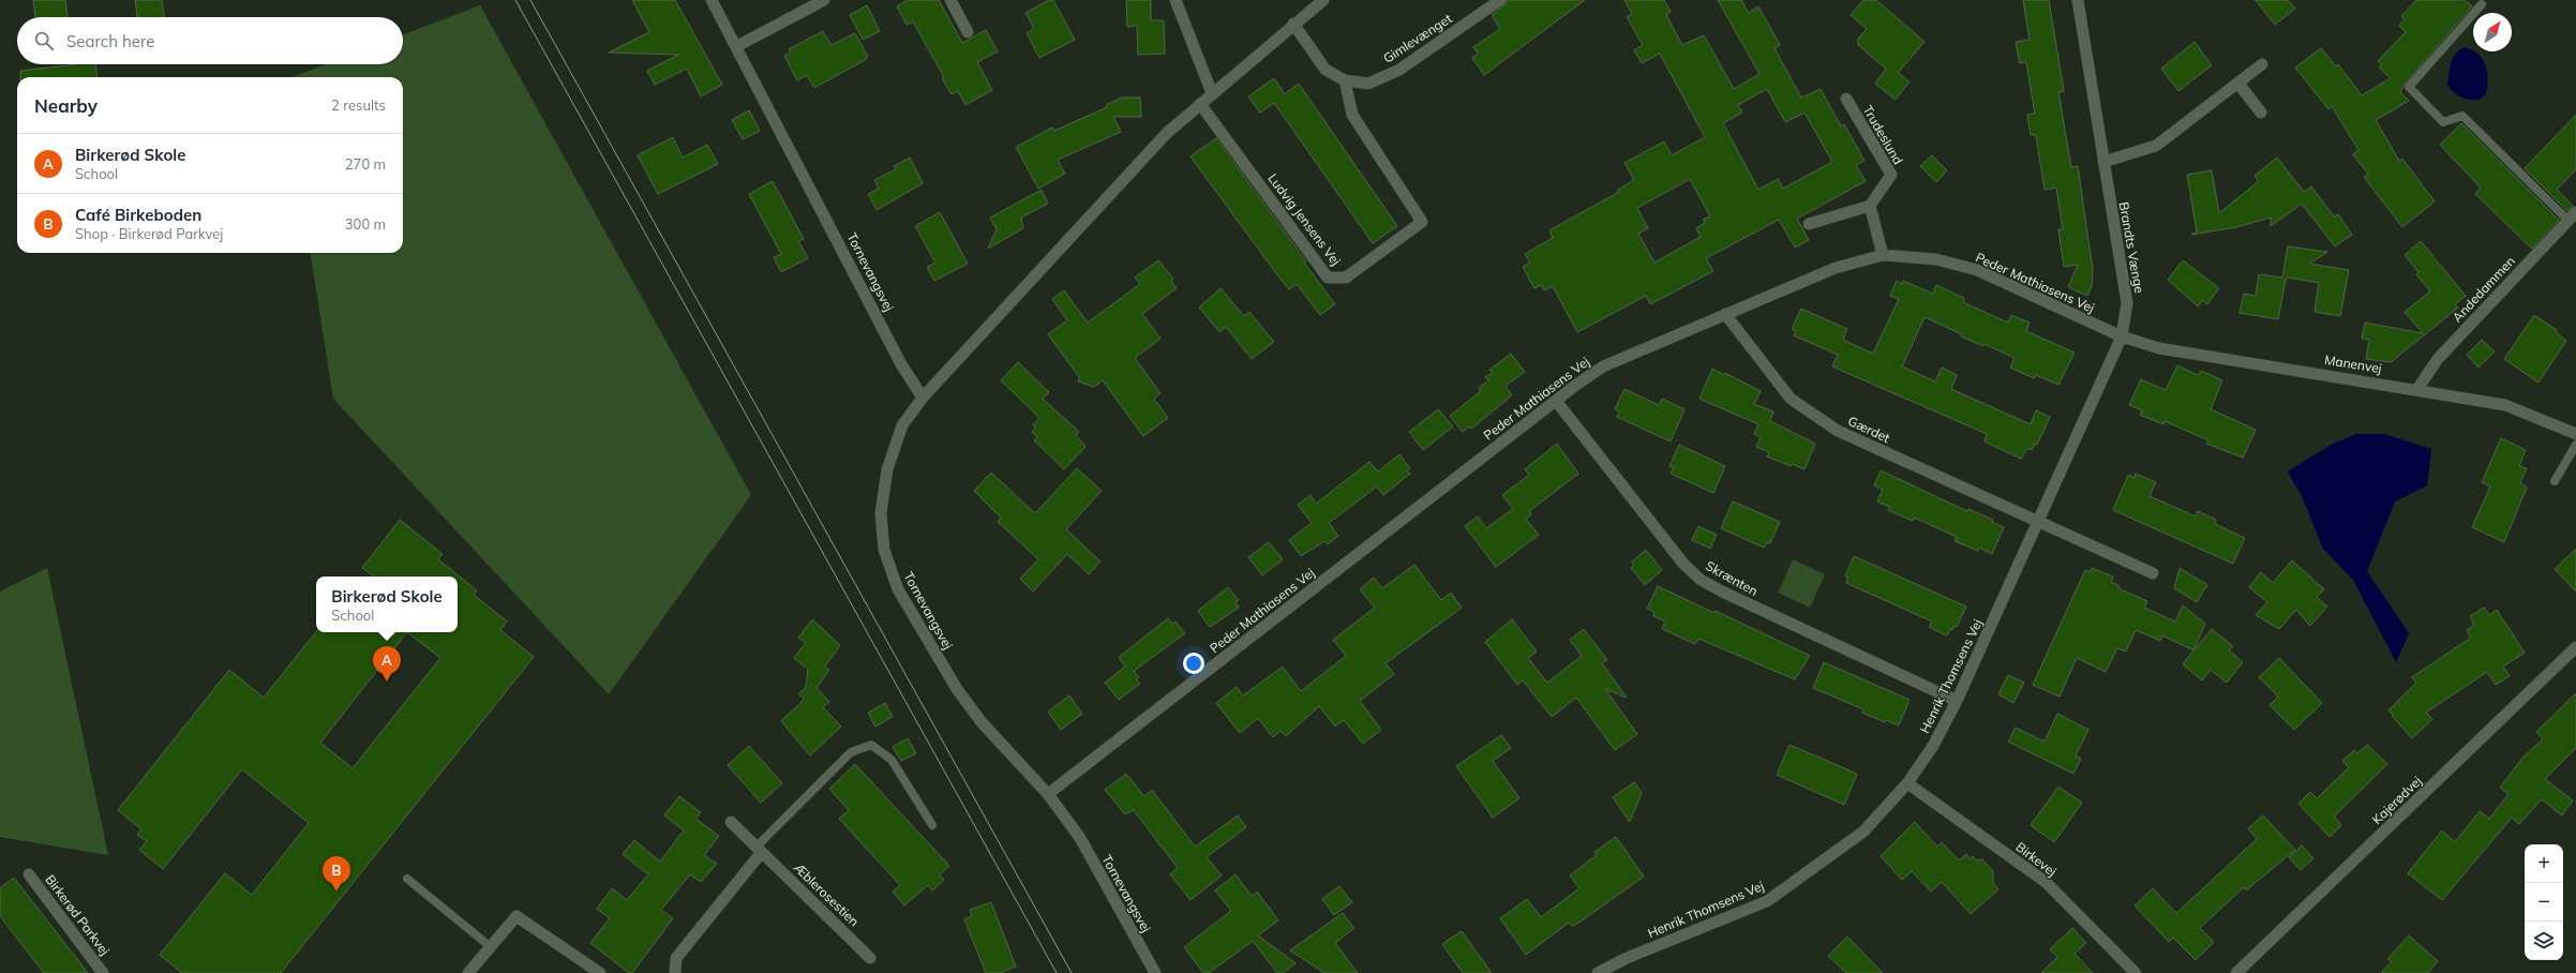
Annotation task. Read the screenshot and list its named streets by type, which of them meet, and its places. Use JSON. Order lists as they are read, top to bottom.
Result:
{
  "streets": {
    "street": [
      "Gimlevænget",
      "Trudeslund",
      "Ludvig Jensens Vej",
      "Brandts Vænge",
      "Tornevangsvej",
      "Peder Mathiasens Vej",
      "Andedammen",
      "Manenvej",
      "Gærdet",
      "Skrænten",
      "Henrik Thomsens Vej",
      "Kajerødvej",
      "Birkevej",
      "Æblerosestien",
      "Birkerød Parkvej"
    ]
  },
  "crossings": [
    ["Gimlevænget", "Ludvig Jensens Vej"],
    ["Brandts Vænge", "Peder Mathiasens Vej"],
    ["Brandts Vænge", "Manenvej"],
    ["Brandts Vænge", "Henrik Thomsens Vej"],
    ["Tornevangsvej", "Peder Mathiasens Vej"],
    ["Peder Mathiasens Vej", "Manenvej"],
    ["Peder Mathiasens Vej", "Gærdet"],
    ["Peder Mathiasens Vej", "Skrænten"],
    ["Peder Mathiasens Vej", "Henrik Thomsens Vej"],
    ["Andedammen", "Manenvej"],
    ["Manenvej", "Henrik Thomsens Vej"],
    ["Gærdet", "Henrik Thomsens Vej"],
    ["Skrænten", "Henrik Thomsens Vej"],
    ["Henrik Thomsens Vej", "Birkevej"]
  ],
  "north": "top right",
  "page": {
    "search": "Search here",
    "heading": ["Nearby", "2 results"],
    "list": [
      {
        "mark": "A",
        "name": "Birkerød Skole",
        "note": "School",
        "value": "270 m"
      },
      {
        "mark": "B",
        "name": "Café Birkeboden",
        "note": "Shop · Birkerød Parkvej",
        "value": "300 m"
      }
    ],
    "popup": ["Birkerød Skole", "School"],
    "pins": ["A", "B"],
    "map_buttons": ["+", "−"]
  }
}
